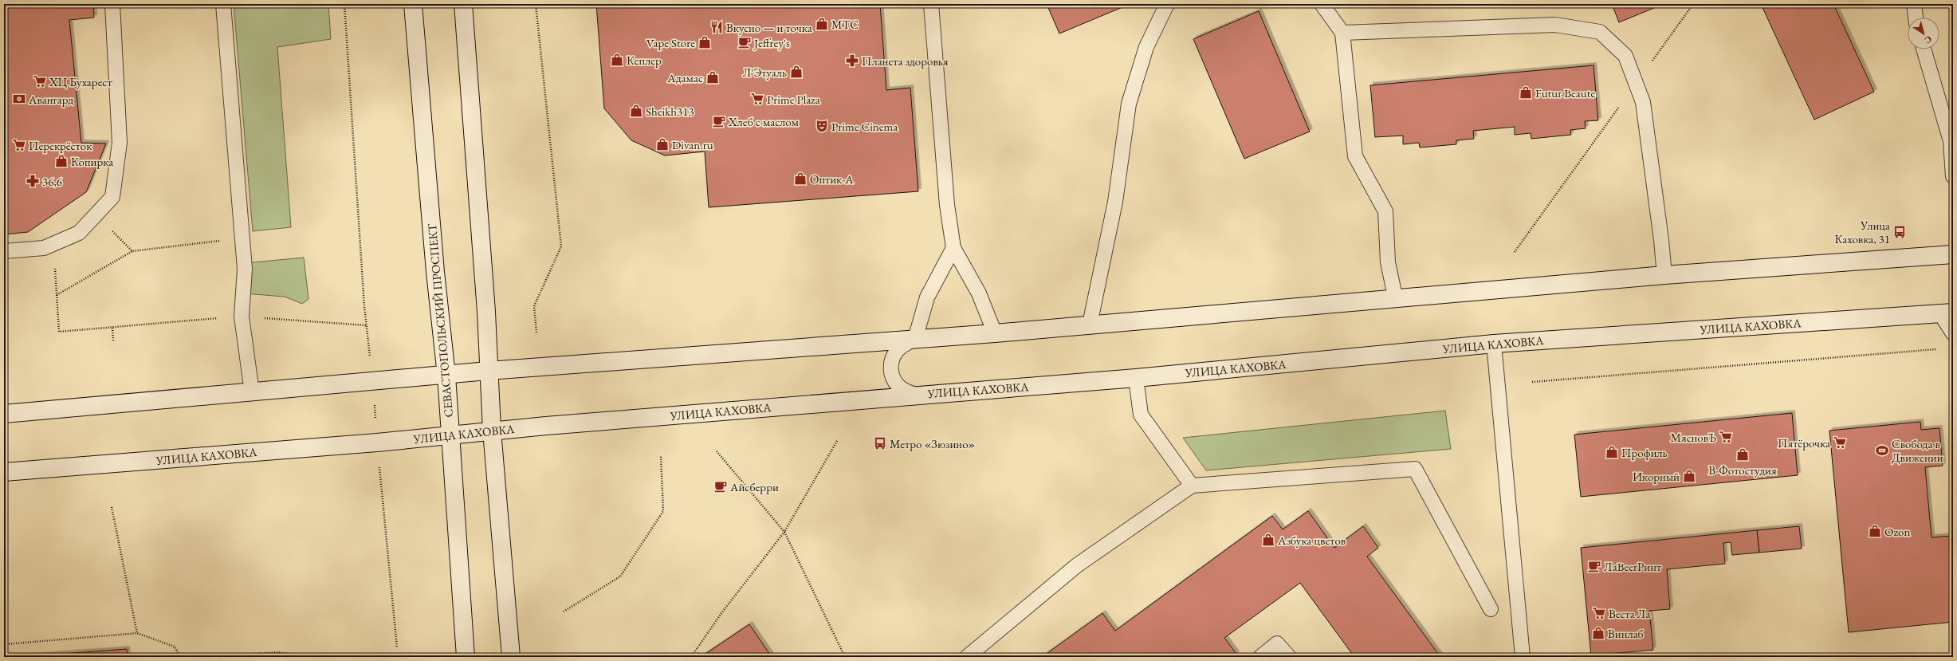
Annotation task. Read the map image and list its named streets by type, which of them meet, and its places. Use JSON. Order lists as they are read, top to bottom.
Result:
{
  "streets": {
    "main road": ["СЕВАСТОПОЛЬСКИЙ ПРОСПЕКТ", "УЛИЦА КАХОВКА"]
  },
  "crossings": [
    ["СЕВАСТОПОЛЬСКИЙ ПРОСПЕКТ", "УЛИЦА КАХОВКА"]
  ],
  "places": {
    "shop": [
      "МТС",
      "Vape Store",
      "Кеплер",
      "Л'Этуаль",
      "Адамас",
      "Futur Beaute",
      "Sheikh313",
      "Divan.ru",
      "Копирка",
      "Оптик-А",
      "Профиль",
      "В-Фотостудия",
      "Икорный",
      "Ozon",
      "Азбука цветов",
      "Винлаб"
    ],
    "restaurant": ["Вкусно — и точка"],
    "cafe": [
      "Jeffrey's",
      "Хлеб с маслом",
      "Айсберри",
      "ЛаBeerРинт"
    ],
    "pharmacy": ["Планета здоровья", "36,6"],
    "supermarket": [
      "ХЦ Бухарест",
      "Prime Plaza",
      "Перекрёсток",
      "МясновЪ",
      "Пятёрочка",
      "Веста Ла"
    ],
    "bank": ["Авангард"],
    "theatre": ["Prime Cinema"],
    "bus stop": ["Улица Каховка, 31", "Метро «Зюзино»"],
    "sports": ["Свобода в Движении"]
  },
  "north": "bottom right"
}
